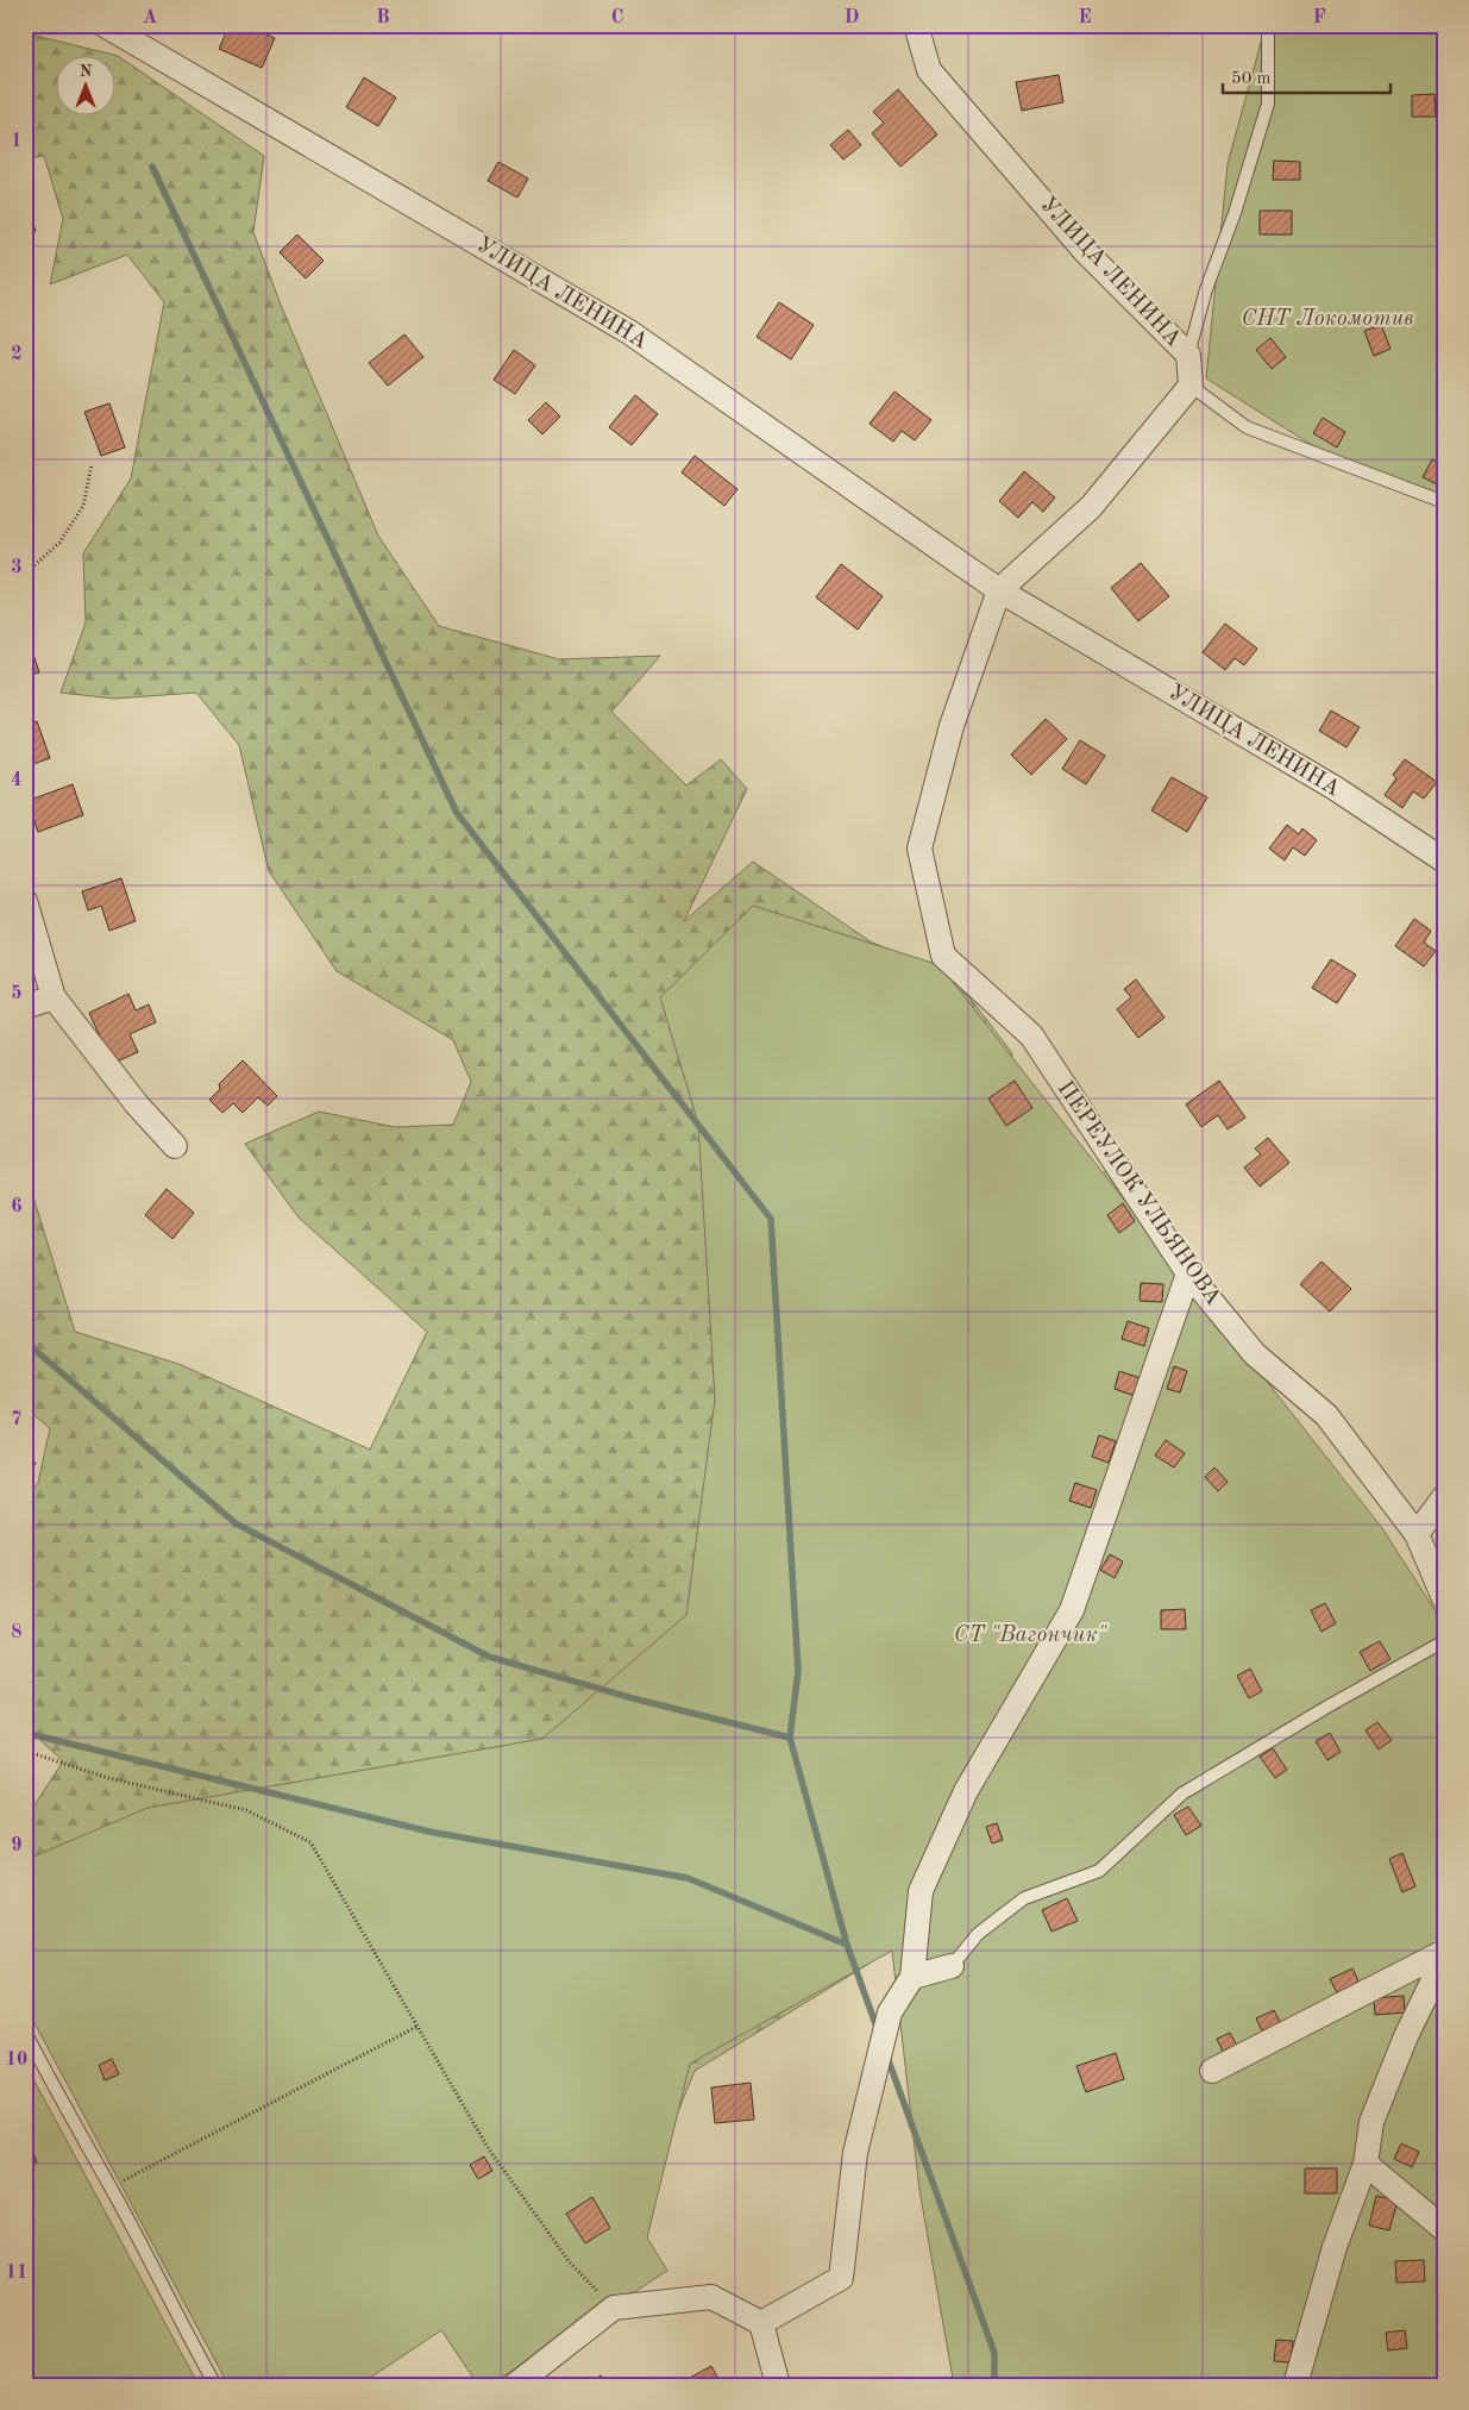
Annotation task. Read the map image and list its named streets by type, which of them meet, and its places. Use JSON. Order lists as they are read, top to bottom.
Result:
{
  "streets": {
    "street": ["УЛИЦА ЛЕНИНА", "ПЕРЕУЛОК УЛЬЯНОВА"]
  },
  "crossings": [
    ["УЛИЦА ЛЕНИНА", "ПЕРЕУЛОК УЛЬЯНОВА"]
  ],
  "parks": ["СНТ Локомотив", "СТ \"Вагончик\""],
  "scale_bar": "50 m",
  "north": "top",
  "grid": {
    "columns": [
      "A",
      "B",
      "C",
      "D",
      "E",
      "F"
    ],
    "rows": [
      "1",
      "2",
      "3",
      "4",
      "5",
      "6",
      "7",
      "8",
      "9",
      "10",
      "11"
    ]
  }
}
